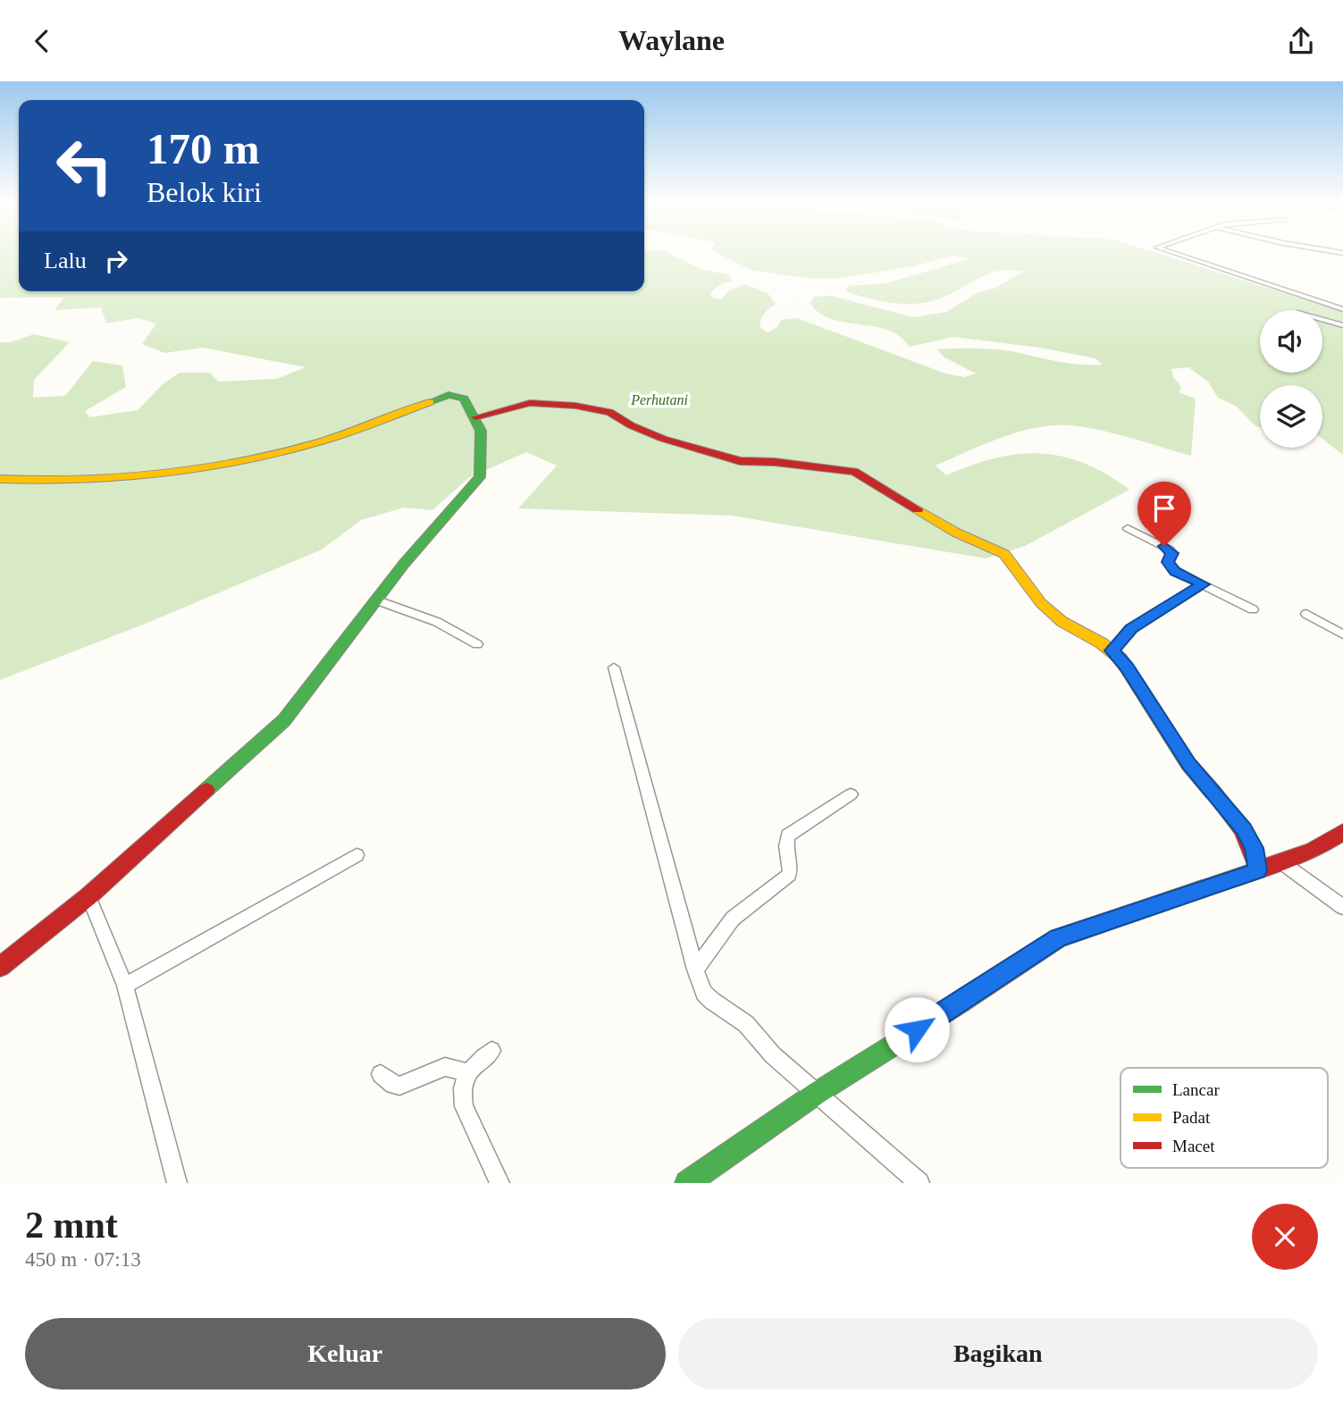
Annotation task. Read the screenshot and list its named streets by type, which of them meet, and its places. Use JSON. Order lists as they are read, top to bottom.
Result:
{
  "parks": ["Perhutani"],
  "legend": ["Lancar", "Padat", "Macet"],
  "page": {
    "header": "Waylane",
    "turn": ["170 m", "Belok kiri"],
    "then": "Lalu",
    "heading": ["2 mnt", "450 m · 07:13"],
    "buttons": ["Keluar", "Bagikan"]
  }
}
